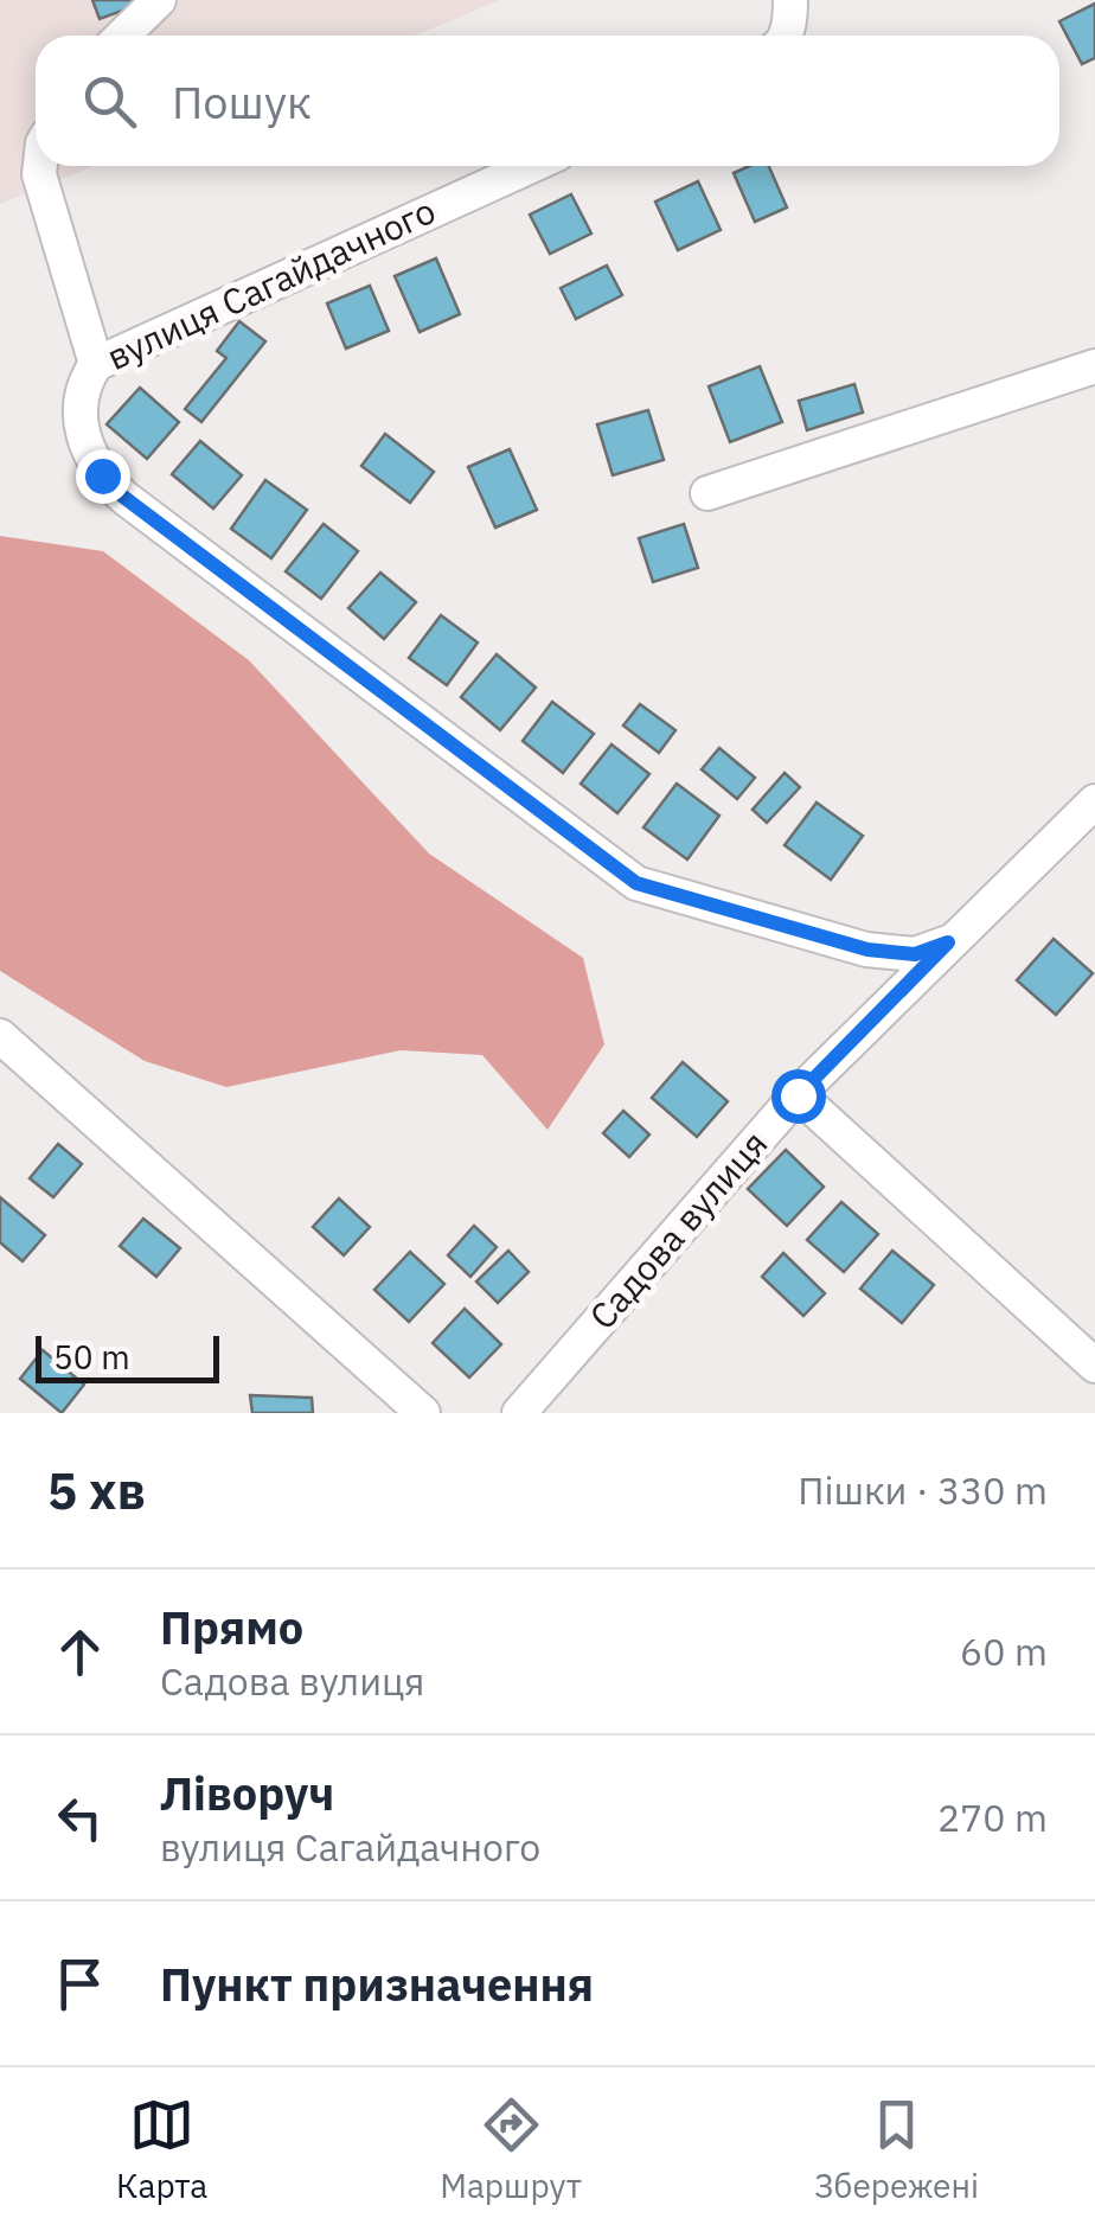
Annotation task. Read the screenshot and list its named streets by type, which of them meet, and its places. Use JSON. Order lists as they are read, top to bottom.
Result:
{
  "streets": {
    "street": ["вулиця Сагайдачного", "Садова вулиця"]
  },
  "crossings": [
    ["вулиця Сагайдачного", "Садова вулиця"]
  ],
  "scale_bar": "50 m",
  "page": {
    "search": "Пошук",
    "scale": "50 m",
    "heading": ["5 хв", "Пішки · 330 m"],
    "list": [
      ["Прямо", "Садова вулиця", "60 m"],
      ["Ліворуч", "вулиця Сагайдачного", "270 m"],
      "Пункт призначення"
    ],
    "nav": ["Карта", "Маршрут", "Збережені"]
  }
}
